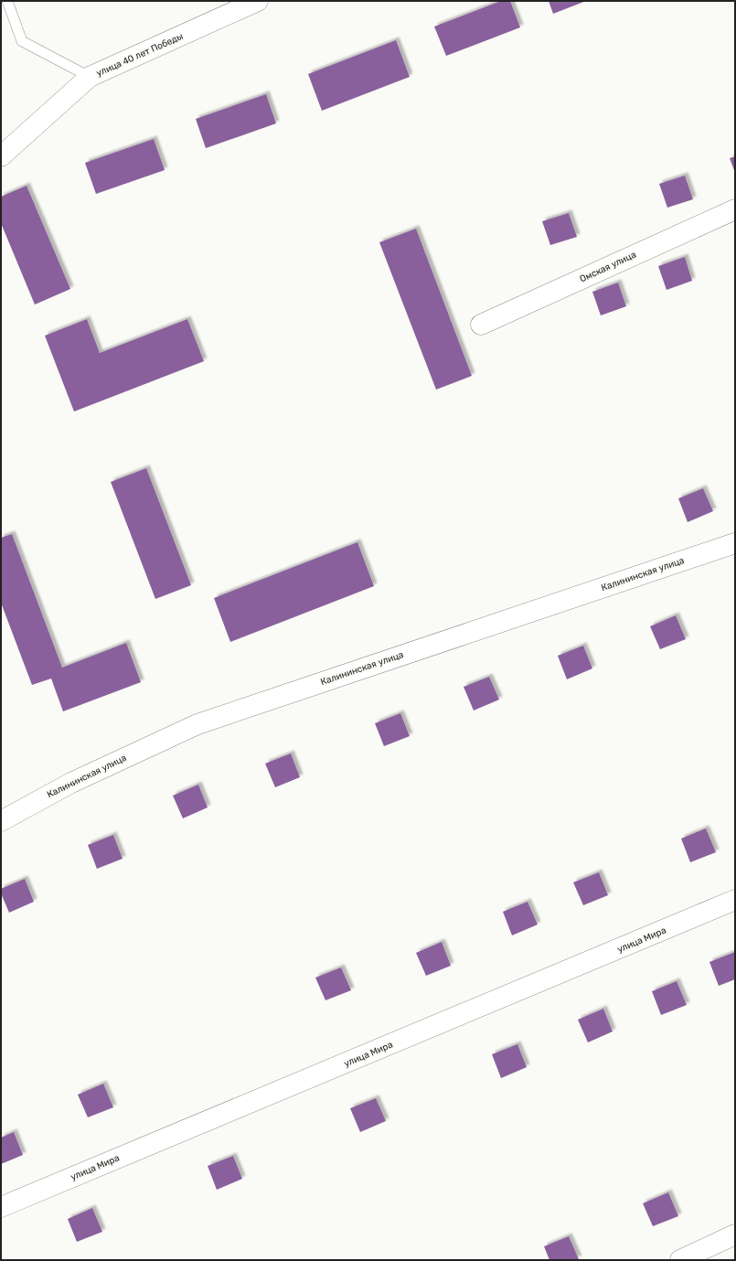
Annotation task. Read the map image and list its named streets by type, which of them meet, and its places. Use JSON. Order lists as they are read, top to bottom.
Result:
{
  "streets": {
    "street": [
      "улица 40 лет Победы",
      "Омская улица",
      "Калининская улица",
      "улица Мира"
    ]
  }
}
